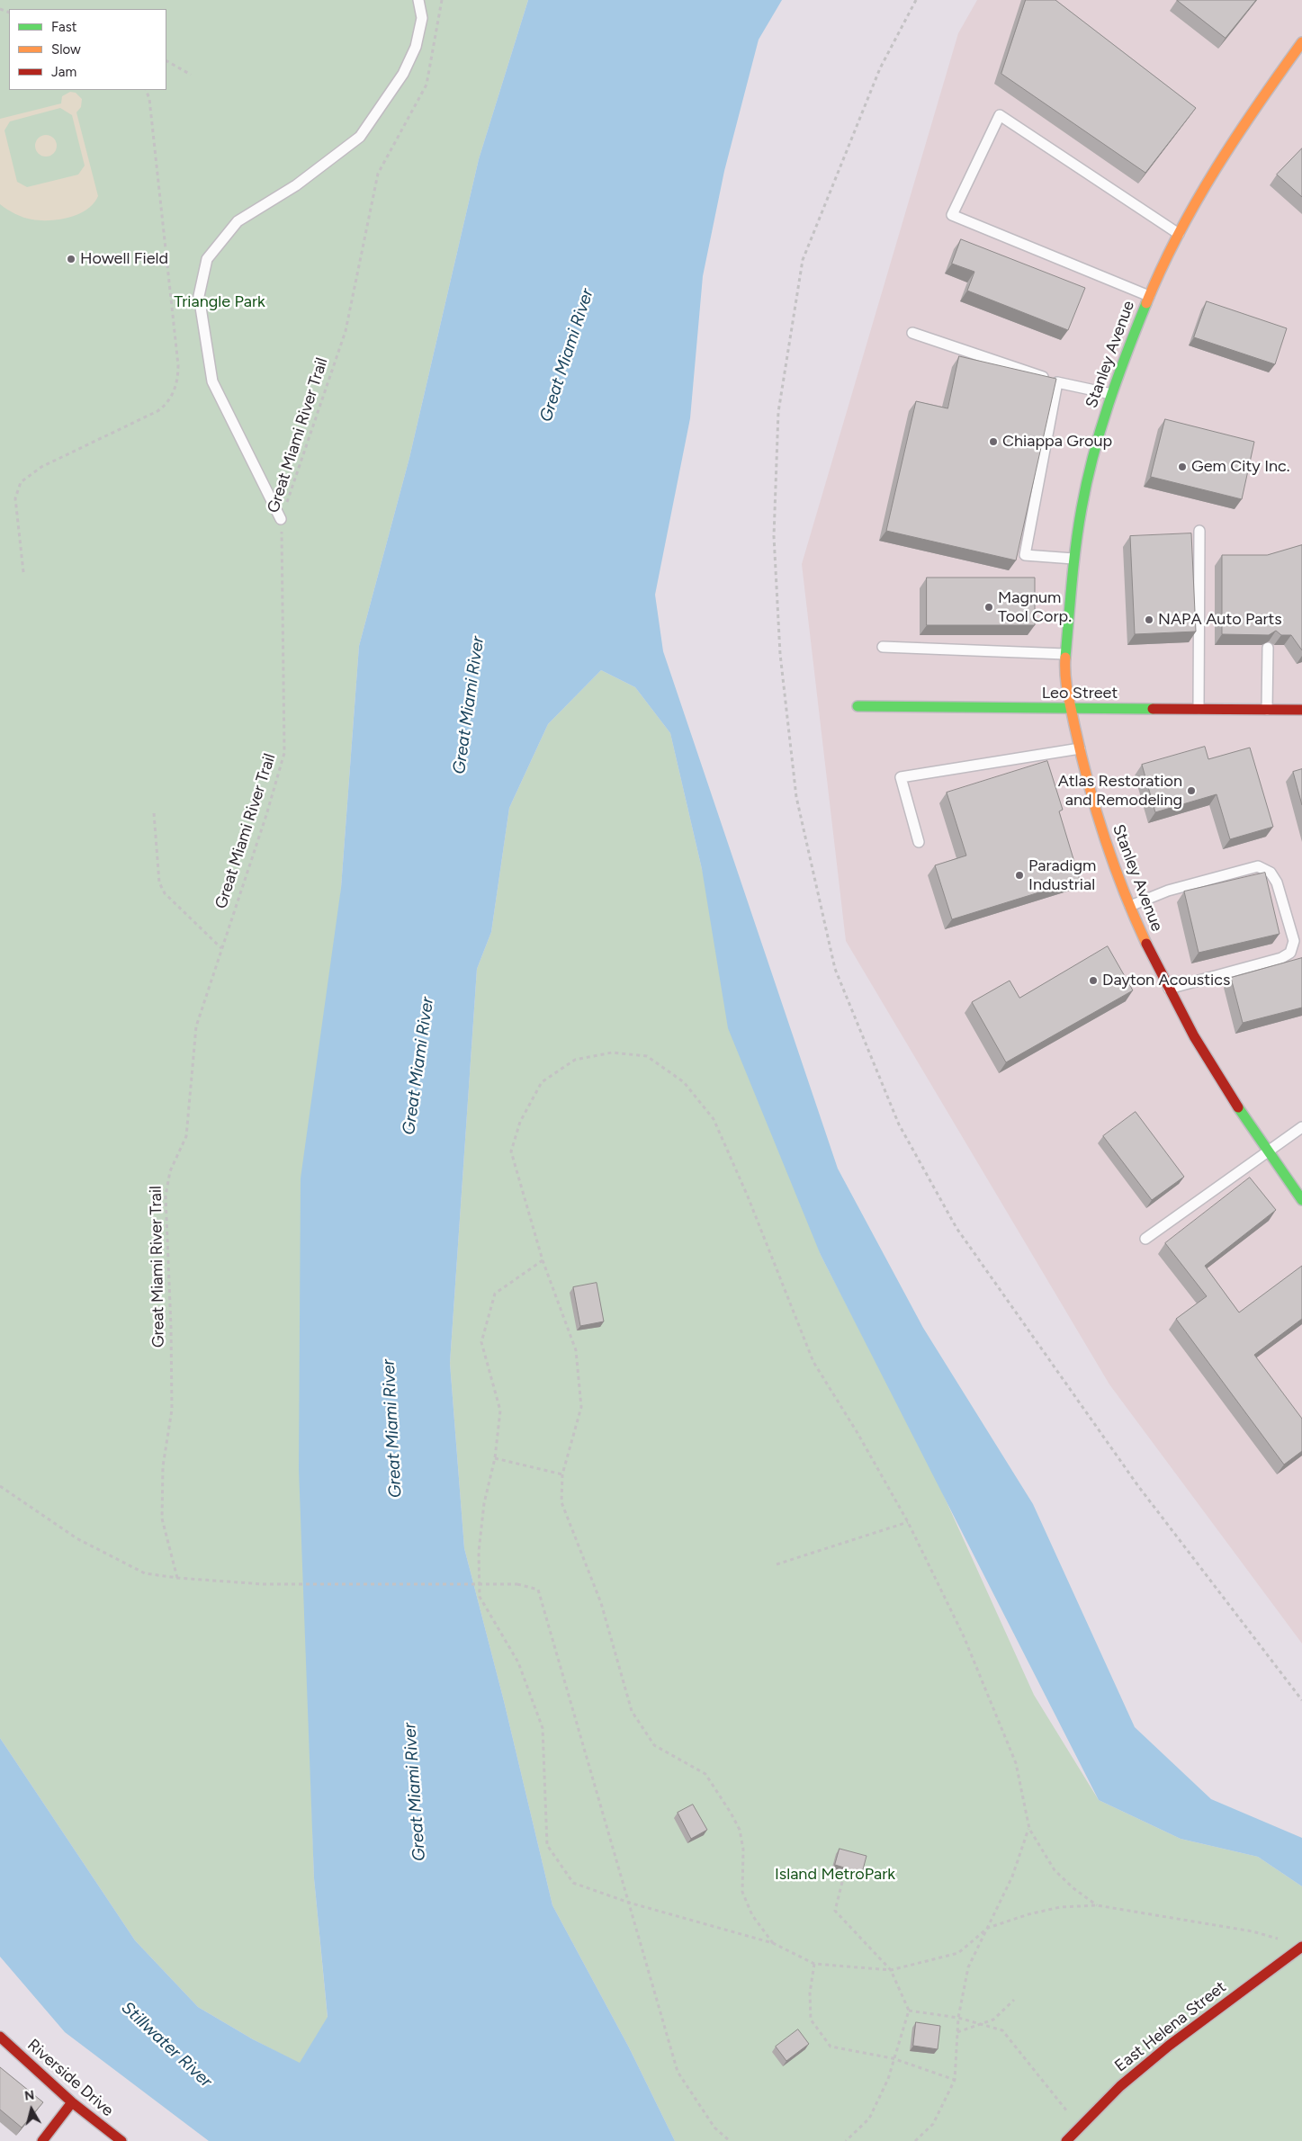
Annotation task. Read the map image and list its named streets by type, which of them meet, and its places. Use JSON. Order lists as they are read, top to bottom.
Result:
{
  "streets": {
    "street": [
      "Stanley Avenue",
      "Leo Street",
      "East Helena Street",
      "Riverside Drive"
    ],
    "path": ["Great Miami River Trail"]
  },
  "crossings": [
    ["Stanley Avenue", "Leo Street"]
  ],
  "water": ["Great Miami River", "Stillwater River"],
  "parks": ["Triangle Park", "Island MetroPark"],
  "places": [
    "Howell Field",
    "Chiappa Group",
    "Gem City Inc.",
    "Magnum Tool Corp.",
    "NAPA Auto Parts",
    "Atlas Restoration and Remodeling",
    "Paradigm Industrial",
    "Dayton Acoustics"
  ],
  "legend": ["Fast", "Slow", "Jam"],
  "north": "top"
}
